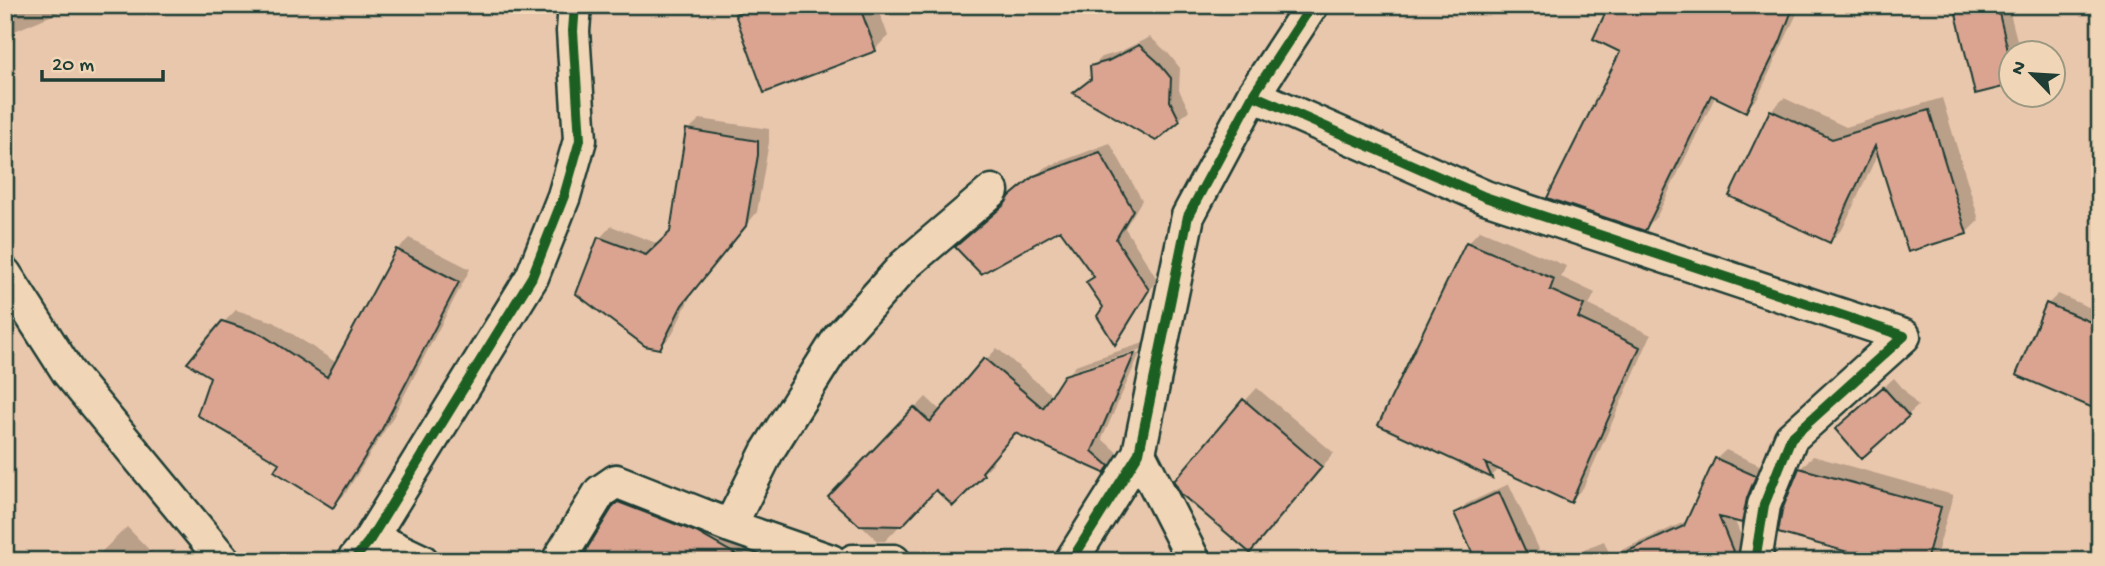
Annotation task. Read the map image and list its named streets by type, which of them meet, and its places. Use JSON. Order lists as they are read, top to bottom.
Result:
{
  "scale_bar": "20 m",
  "north": "top left"
}
